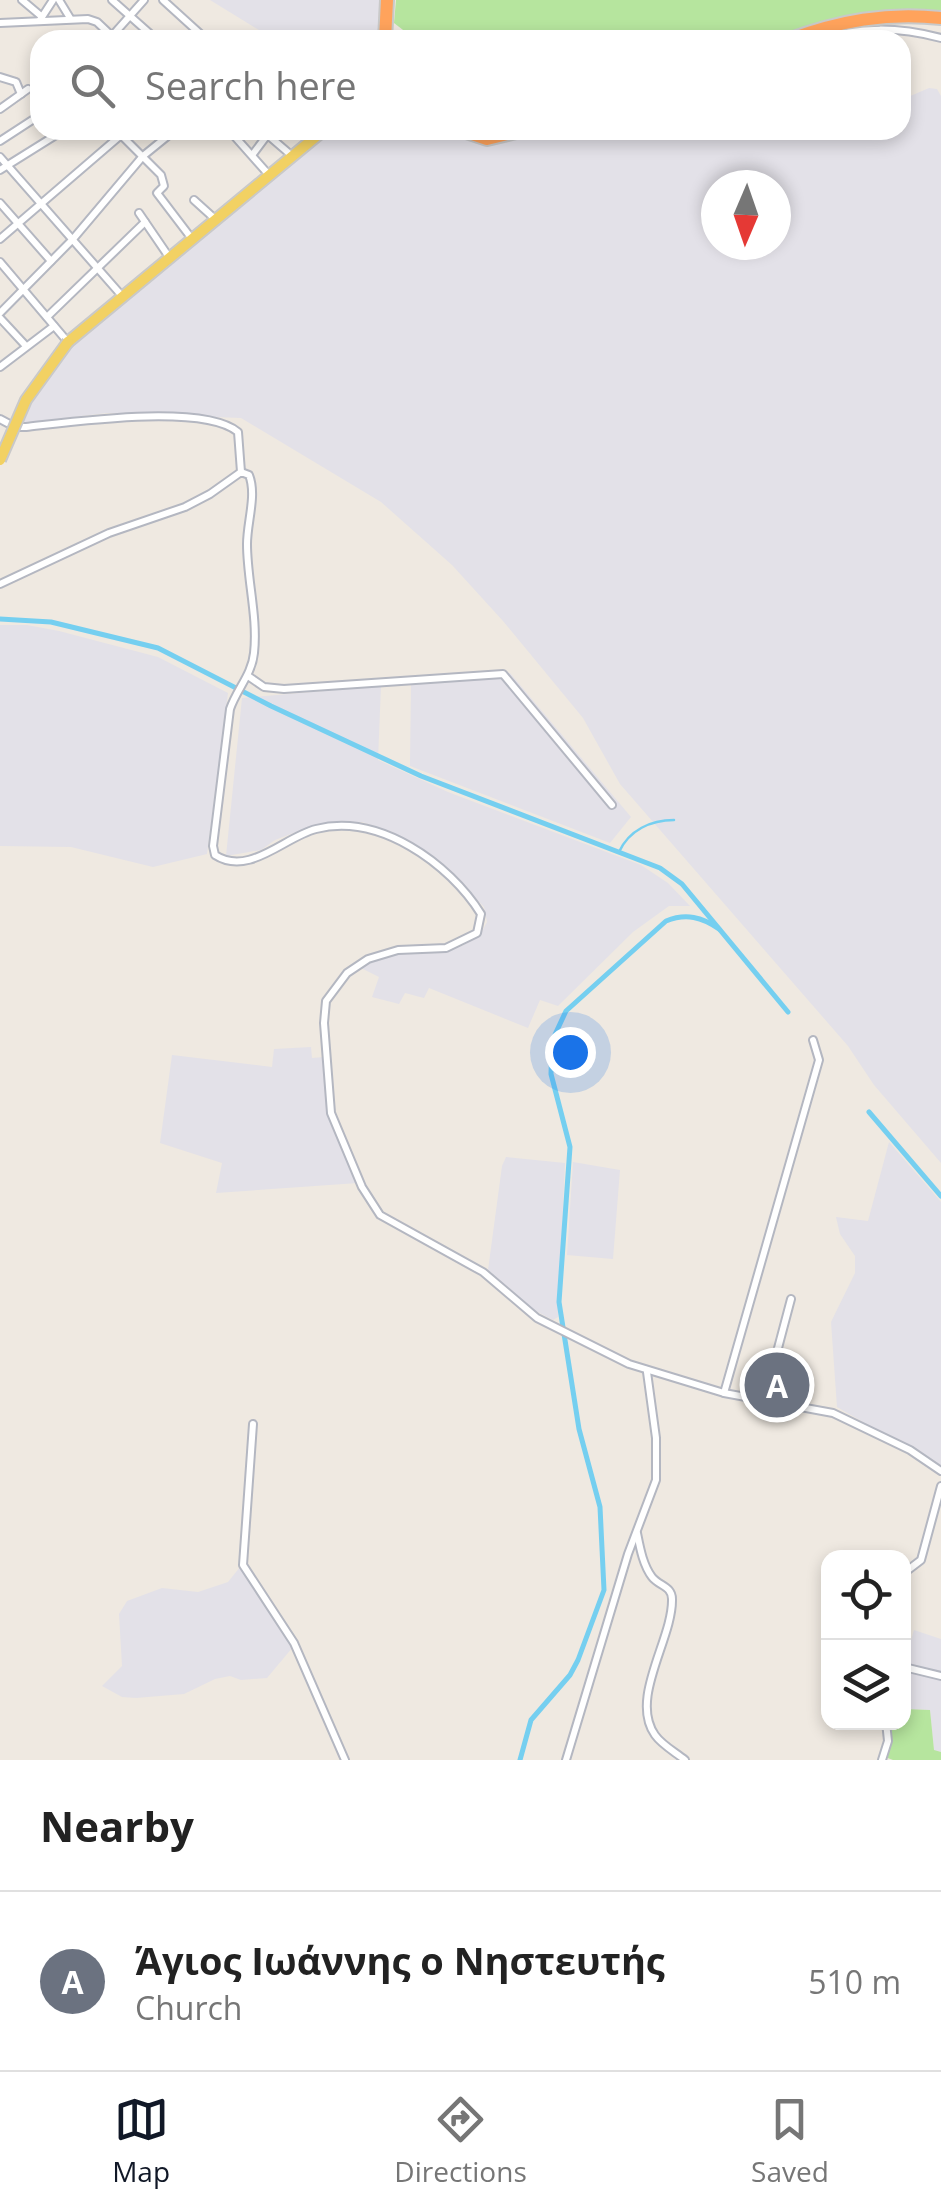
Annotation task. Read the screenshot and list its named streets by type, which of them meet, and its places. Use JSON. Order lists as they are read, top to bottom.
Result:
{
  "north": "bottom",
  "page": {
    "search": "Search here",
    "pins": "A",
    "heading": "Nearby",
    "list": [
      {
        "mark": "A",
        "name": "Άγιος Ιωάννης ο Νηστευτής",
        "note": "Church",
        "value": "510 m"
      }
    ],
    "nav": ["Map", "Directions", "Saved"]
  }
}
